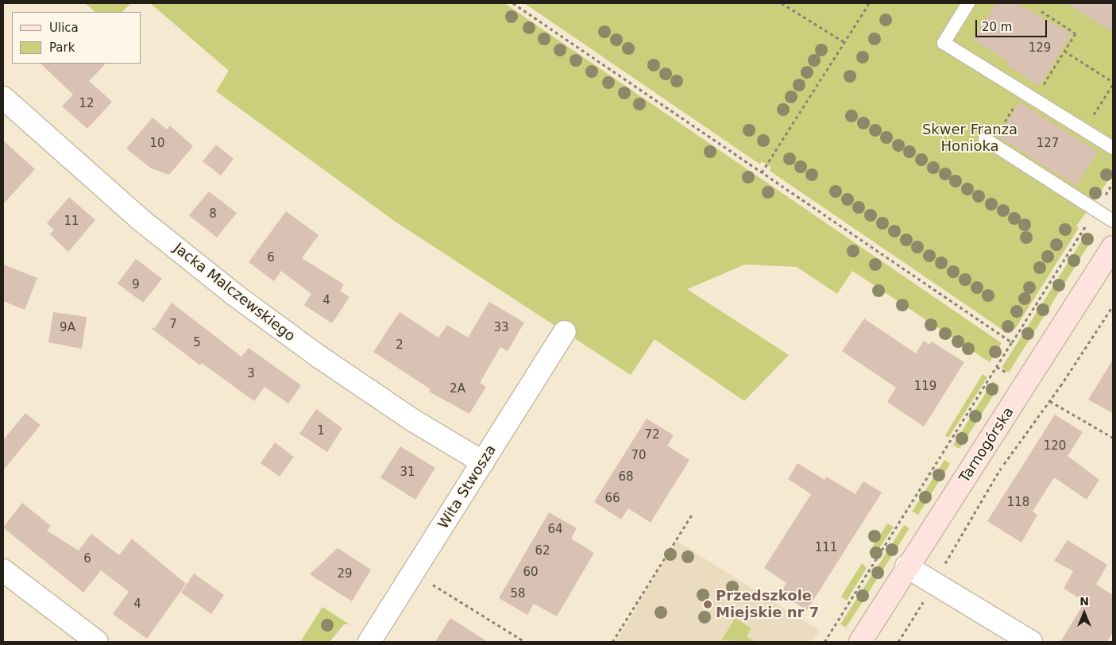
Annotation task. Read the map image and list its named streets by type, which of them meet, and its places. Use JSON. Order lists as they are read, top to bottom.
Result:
{
  "streets": {
    "main road": ["Tarnogórska"],
    "street": ["Jacka Malczewskiego", "Wita Stwosza"]
  },
  "crossings": [
    ["Jacka Malczewskiego", "Wita Stwosza"]
  ],
  "parks": ["Skwer Franza Honioka"],
  "places": ["Przedszkole Miejskie nr 7"],
  "house_numbers": [
    "129",
    "12",
    "10",
    "127",
    "8",
    "11",
    "6",
    "9",
    "4",
    "7",
    "9A",
    "33",
    "5",
    "2",
    "3",
    "119",
    "2A",
    "1",
    "72",
    "120",
    "70",
    "31",
    "68",
    "66",
    "118",
    "64",
    "111",
    "62",
    "6",
    "60",
    "29",
    "58",
    "4"
  ],
  "legend": ["Ulica", "Park"],
  "scale_bar": "20 m",
  "north": "top"
}
